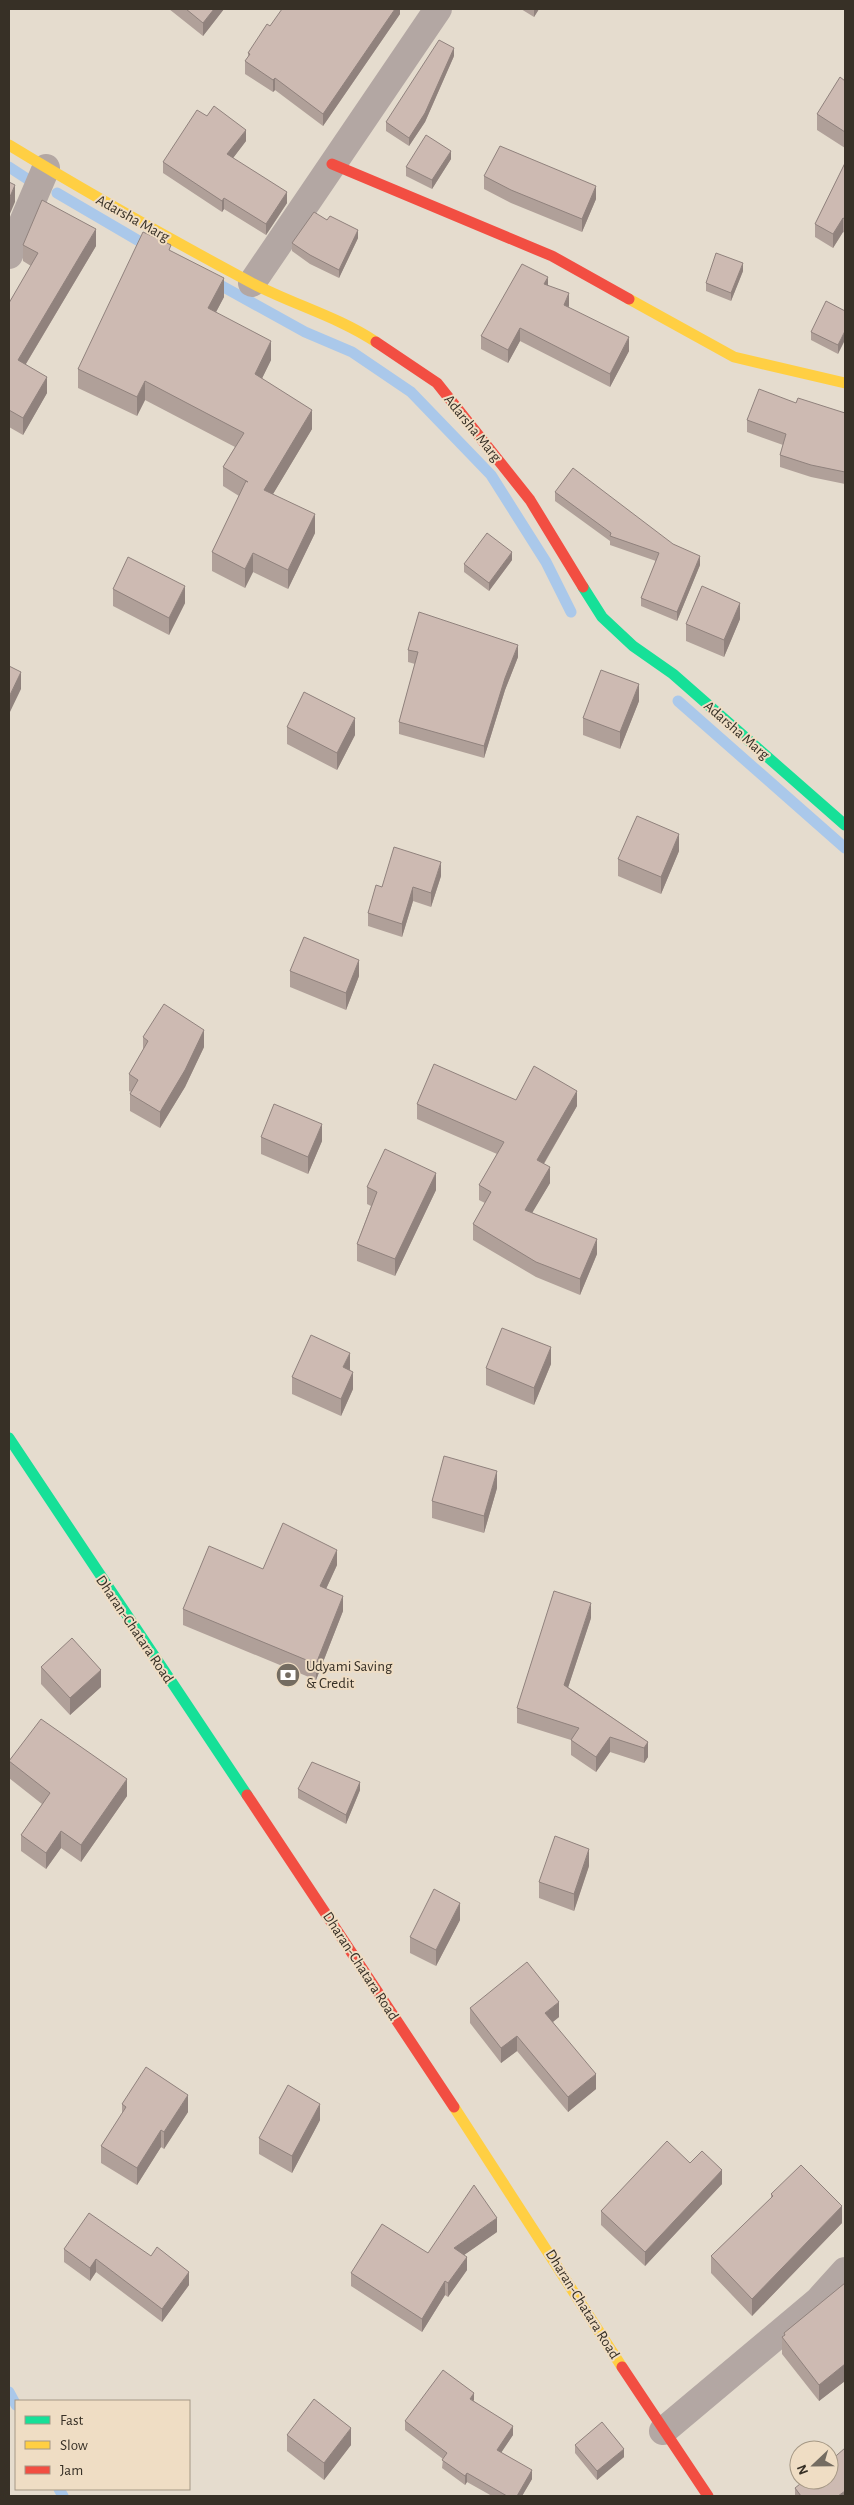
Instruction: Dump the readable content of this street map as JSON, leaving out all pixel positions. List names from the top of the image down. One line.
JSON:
{"streets":{"street":["Adarsha Marg","Dharan-Chatara Road"]},"places":{"bank":["Udyami Saving & Credit"]},"legend":["Fast","Slow","Jam"],"north":"left"}
